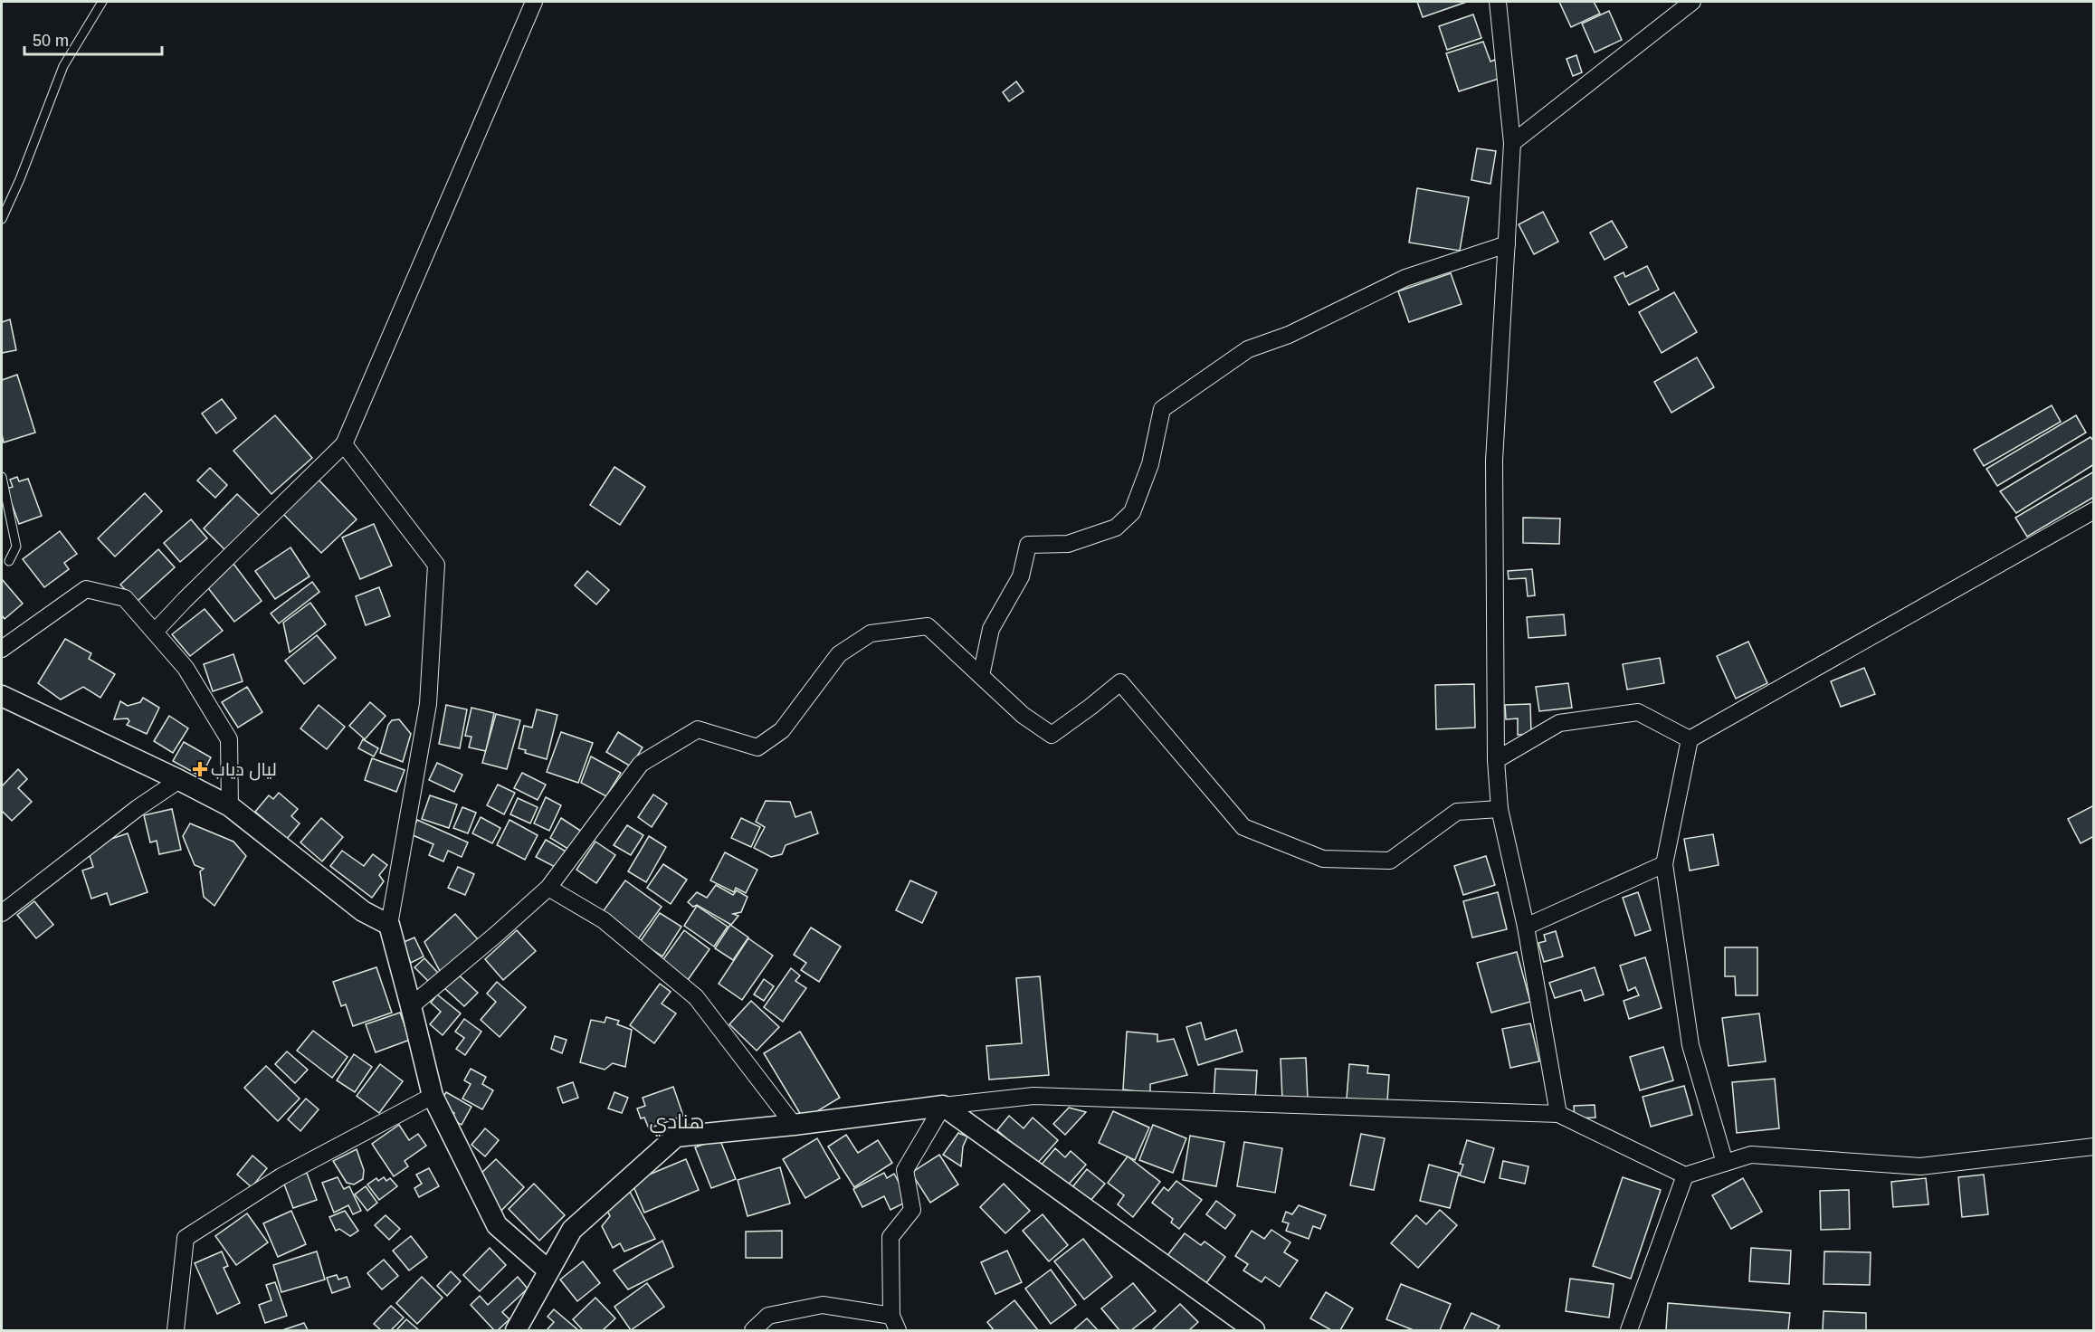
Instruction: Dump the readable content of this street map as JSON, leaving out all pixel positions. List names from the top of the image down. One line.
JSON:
{"districts":["هنادي"],"places":{"health":["ليال دياب"]},"scale_bar":"50 m"}
